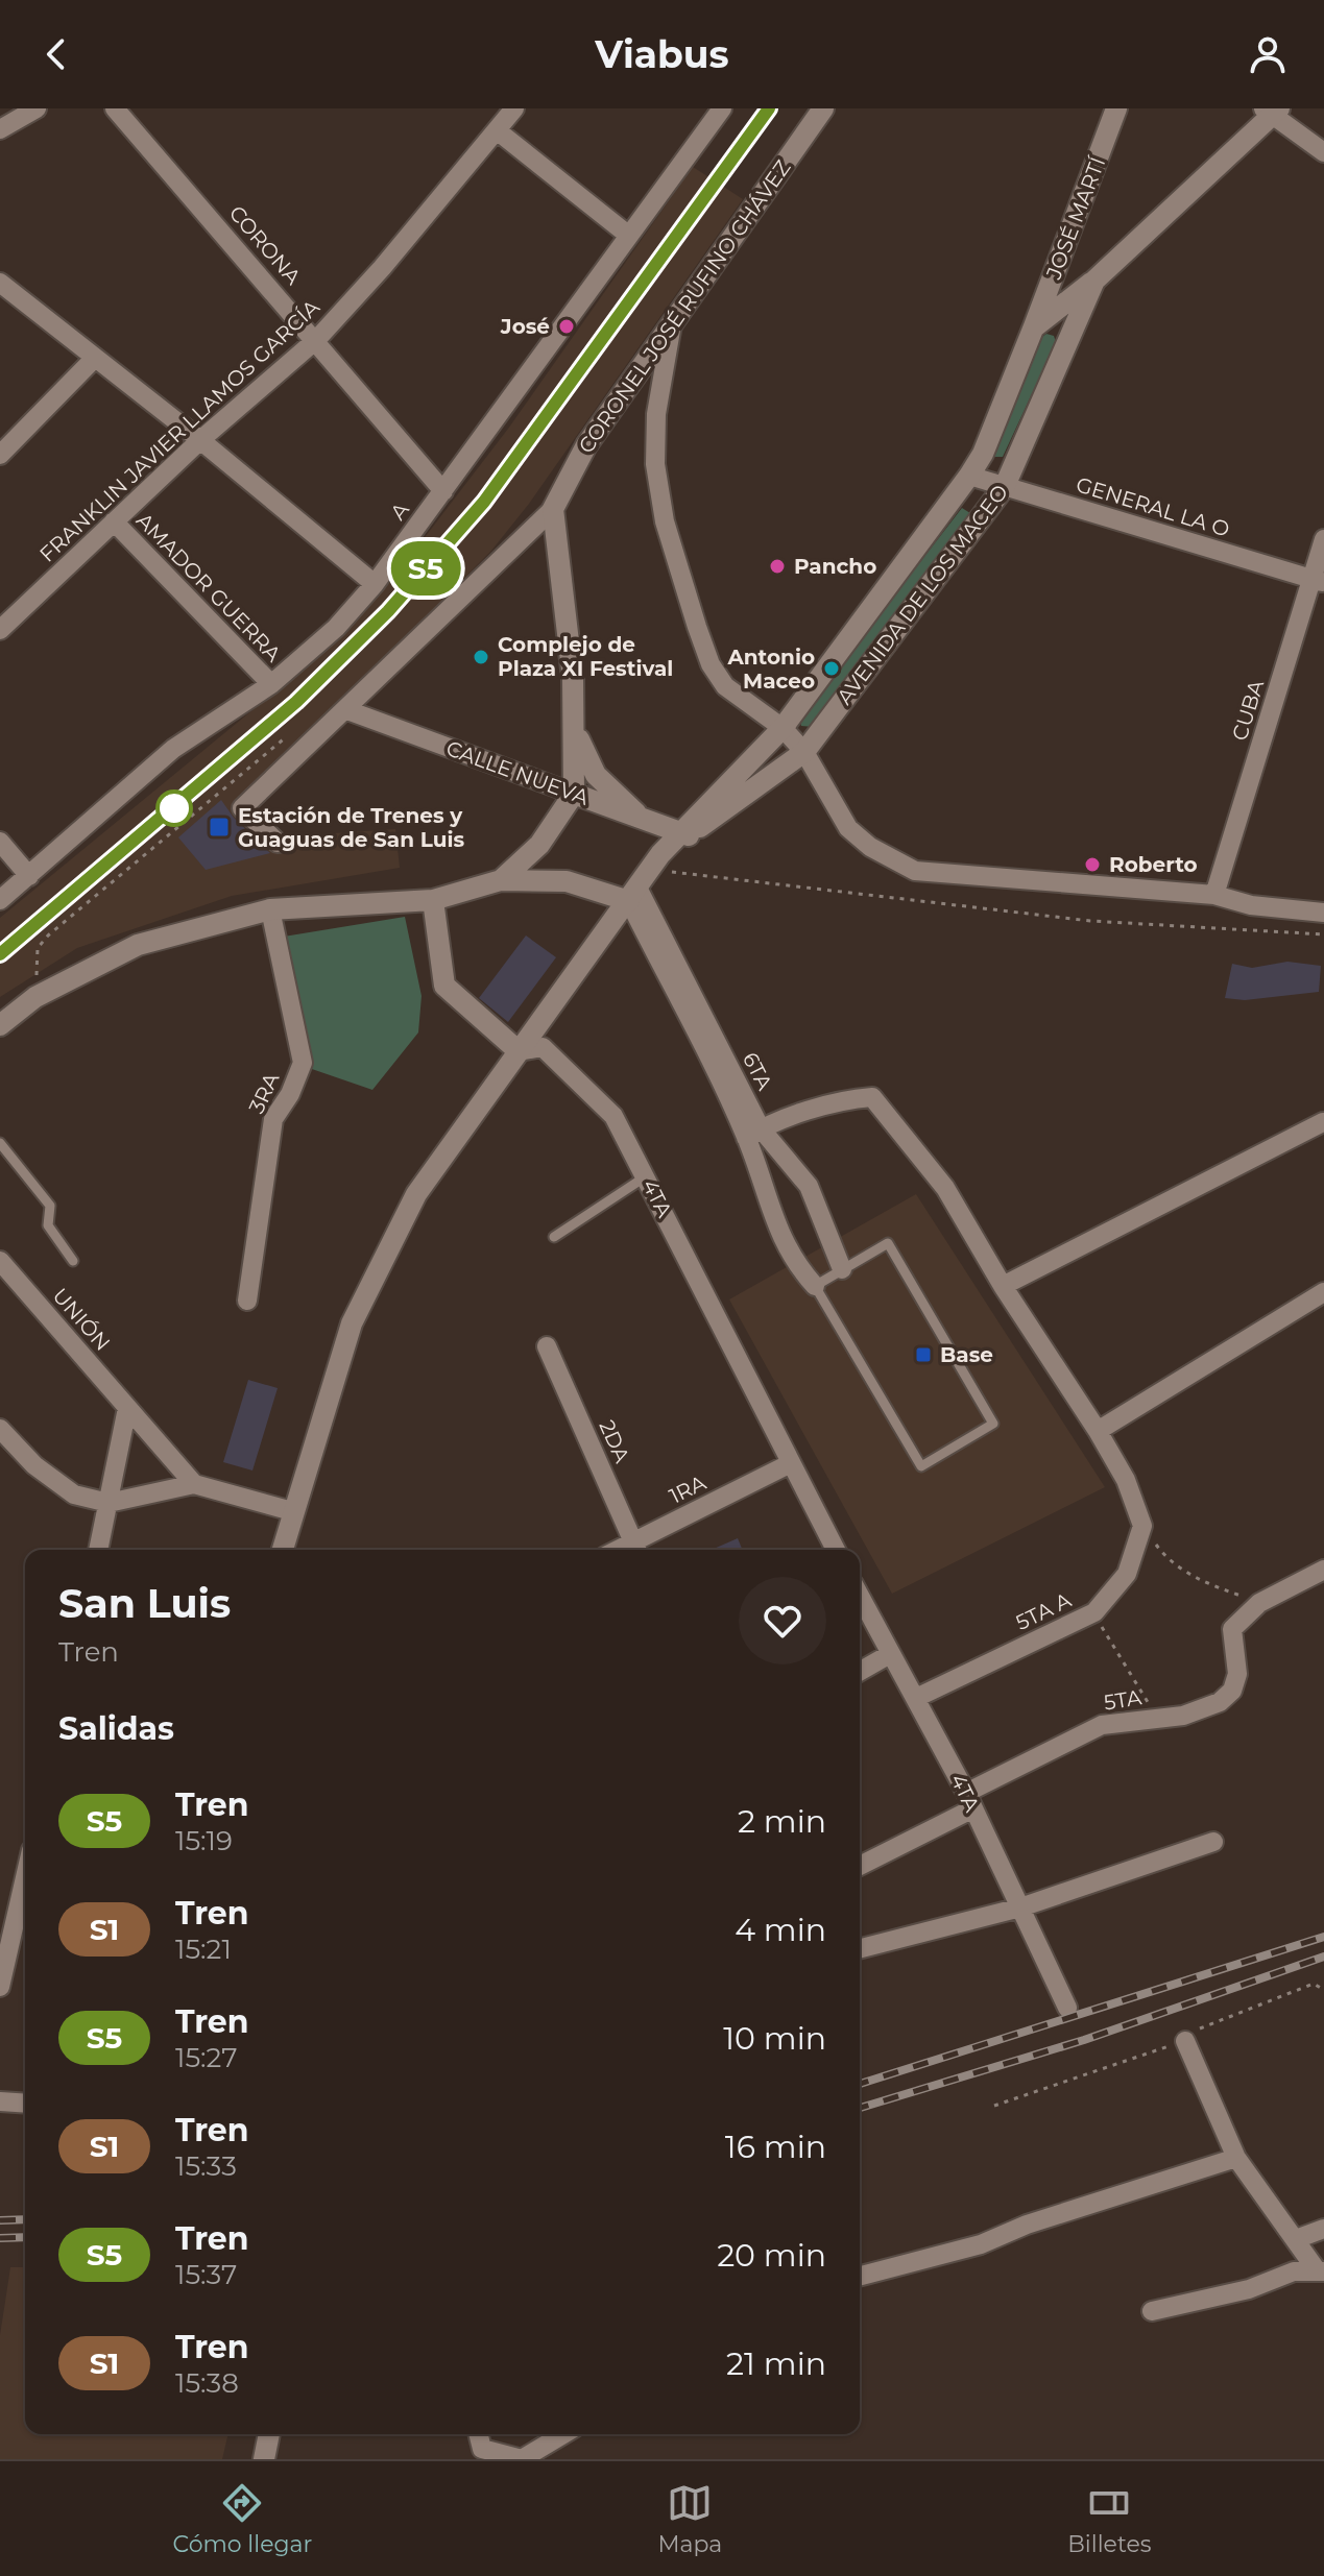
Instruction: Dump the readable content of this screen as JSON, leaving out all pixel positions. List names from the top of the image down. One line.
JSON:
{"streets":{"street":["JOSÉ MARTÍ","CORONA","CORONEL JOSÉ RUFINO CHÁVEZ","FRANKLIN JAVIER LLAMOS GARCÍA","GENERAL LA O","A","AMADOR GUERRA","AVENIDA DE LOS MACEO","CUBA","CALLE NUEVA","6TA","3RA","4TA","UNIÓN","2DA","1RA","5TA A","5TA"]},"crossings":[["JOSÉ MARTÍ","AVENIDA DE LOS MACEO"],["CORONA","FRANKLIN JAVIER LLAMOS GARCÍA"],["CORONA","A"],["CORONEL JOSÉ RUFINO CHÁVEZ","CALLE NUEVA"],["FRANKLIN JAVIER LLAMOS GARCÍA","AMADOR GUERRA"],["GENERAL LA O","AVENIDA DE LOS MACEO"],["GENERAL LA O","CUBA"],["A","AMADOR GUERRA"],["AVENIDA DE LOS MACEO","CALLE NUEVA"],["AVENIDA DE LOS MACEO","6TA"],["AVENIDA DE LOS MACEO","4TA"],["4TA","1RA"],["4TA","5TA A"],["4TA","5TA"],["2DA","1RA"]],"places":{"other":["José","Pancho","Complejo de Plaza XI Festival","Antonio Maceo","Roberto"],"transit":["Estación de Trenes y Guaguas de San Luis","Base"]},"page":{"header":"Viabus","on_map":"S5","heading":[["San Luis","Tren"],"Salidas"],"list":[{"mark":"S5","name":"Tren","note":"15:19","value":"2 min"},{"mark":"S1","name":"Tren","note":"15:21","value":"4 min"},{"mark":"S5","name":"Tren","note":"15:27","value":"10 min"},{"mark":"S1","name":"Tren","note":"15:33","value":"16 min"},{"mark":"S5","name":"Tren","note":"15:37","value":"20 min"},{"mark":"S1","name":"Tren","note":"15:38","value":"21 min"}],"tabs":["Cómo llegar","Mapa","Billetes"]}}
